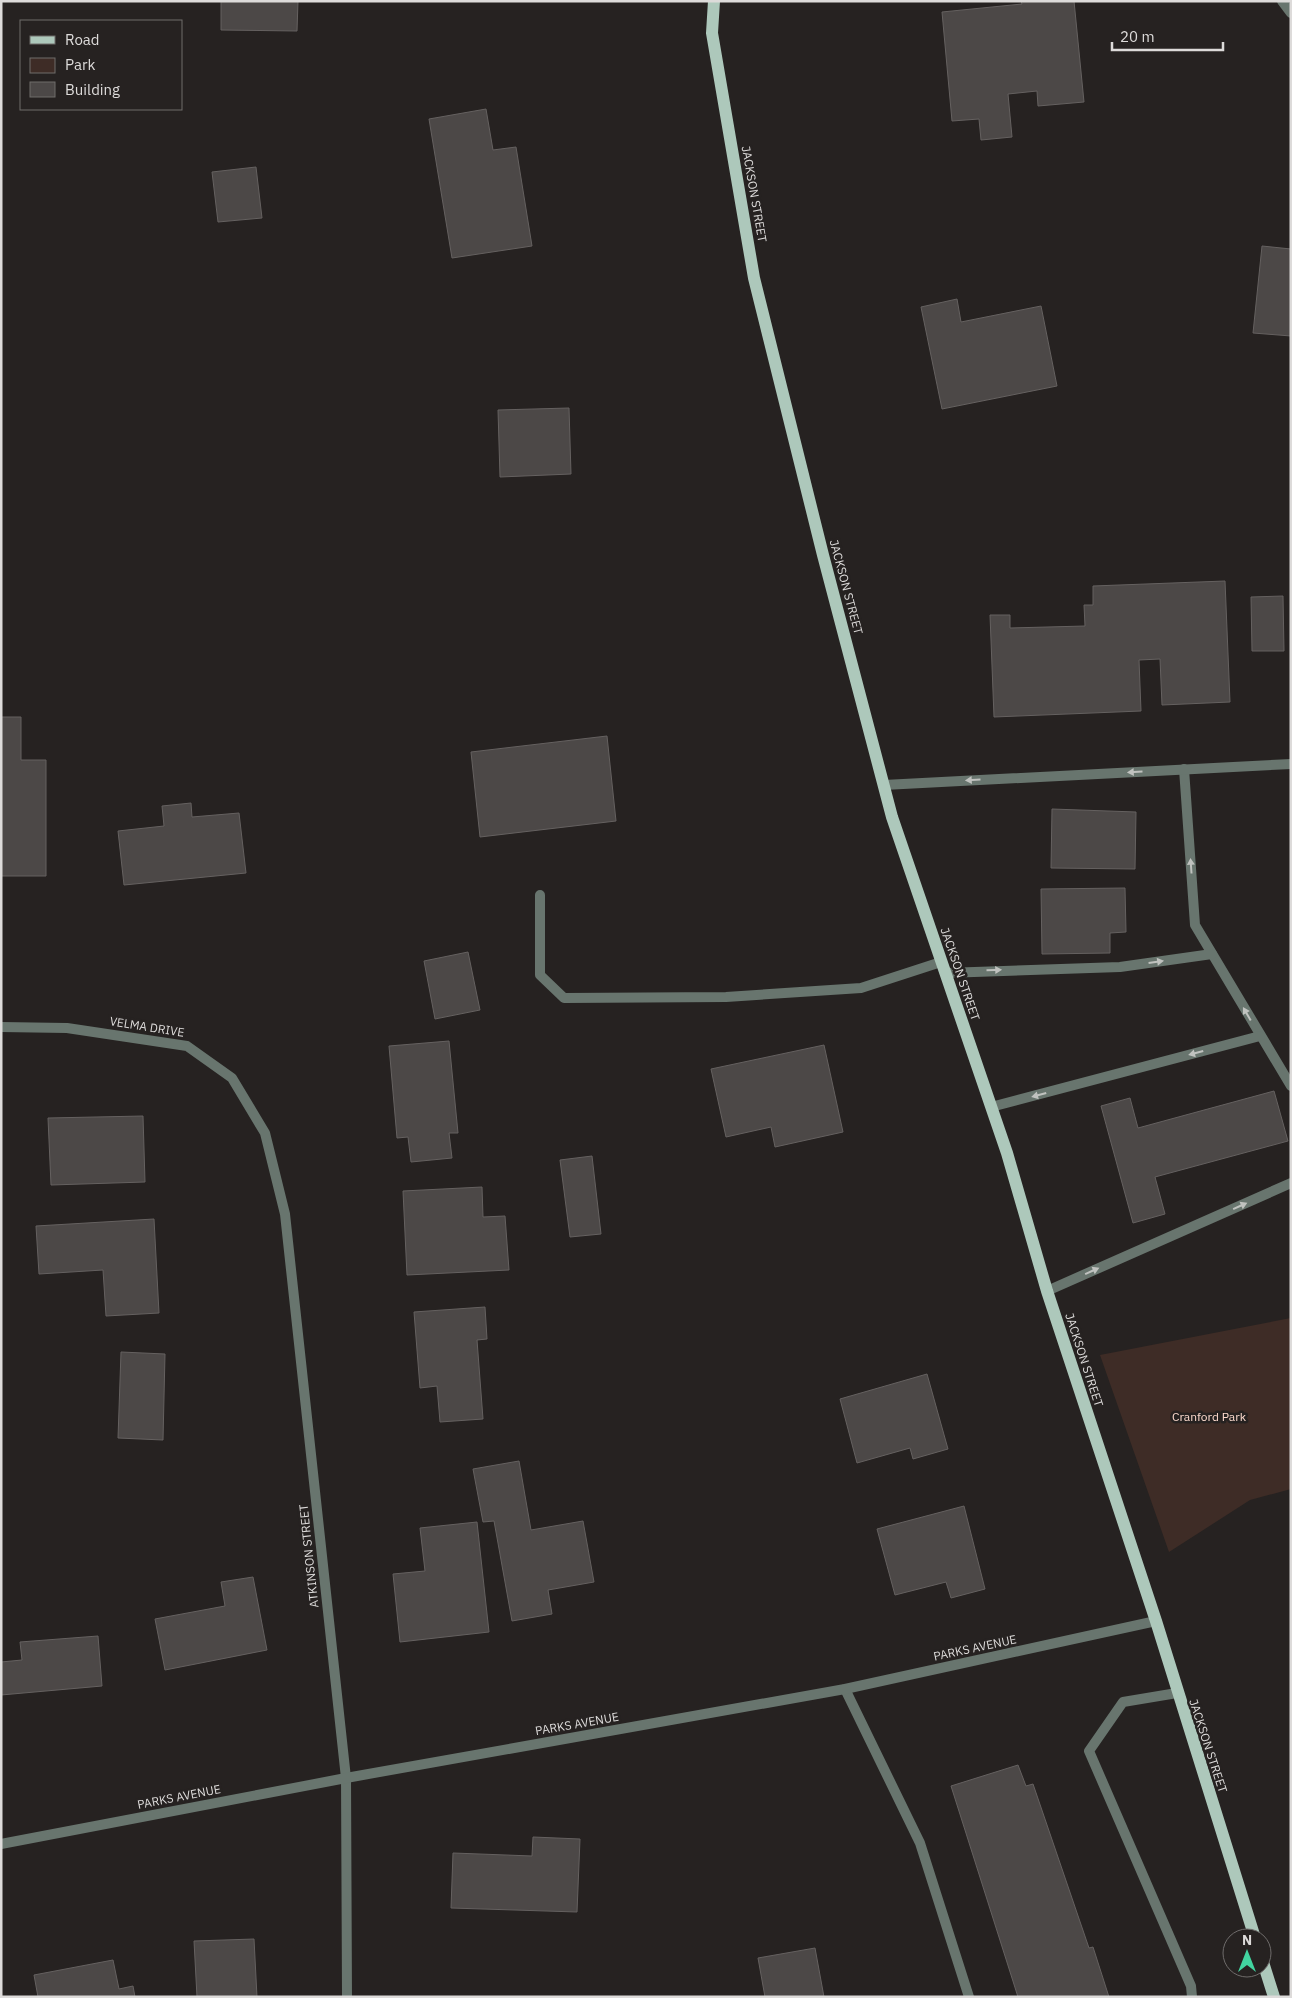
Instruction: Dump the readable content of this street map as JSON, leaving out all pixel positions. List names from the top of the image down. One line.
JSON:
{"streets":{"main road":["JACKSON STREET"],"street":["VELMA DRIVE","ATKINSON STREET","PARKS AVENUE"]},"crossings":[["JACKSON STREET","PARKS AVENUE"],["VELMA DRIVE","ATKINSON STREET"],["ATKINSON STREET","PARKS AVENUE"]],"parks":["Cranford Park"],"legend":["Road","Park","Building"],"scale_bar":"20 m","north":"top"}
